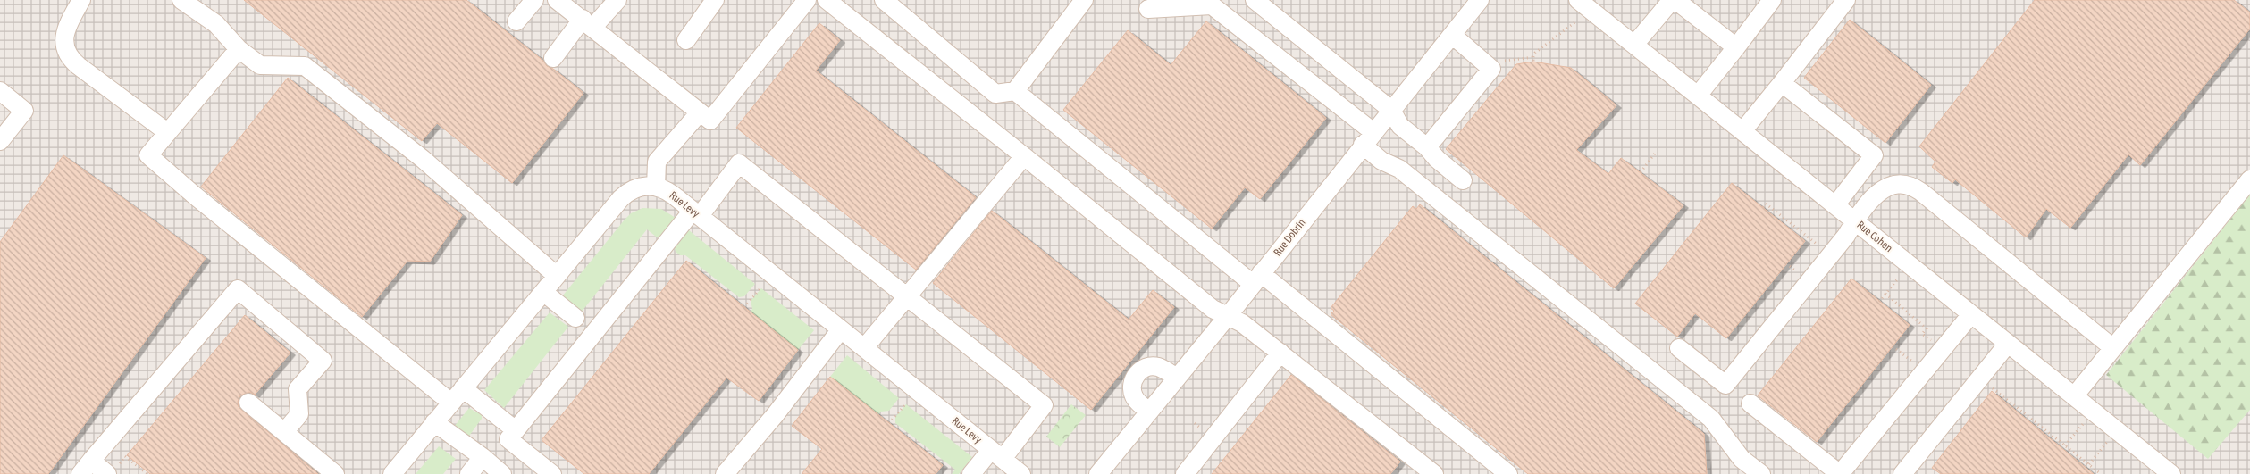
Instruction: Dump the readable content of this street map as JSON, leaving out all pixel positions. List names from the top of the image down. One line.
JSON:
{"streets":{"street":["Rue Levy","Rue Cohen","Rue Dobrin"]}}
